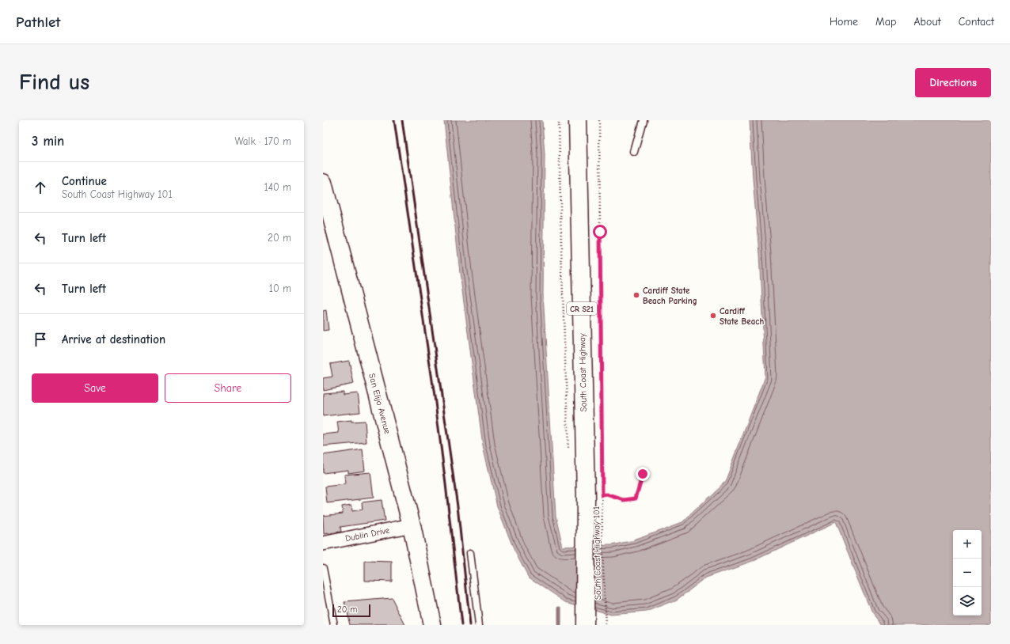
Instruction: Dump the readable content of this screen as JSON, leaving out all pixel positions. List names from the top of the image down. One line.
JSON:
{"streets":{"main road":["CR S21","South Coast Highway","San Elijo Avenue"],"street":["Dublin Drive"],"path":["South Coast Highway 101"]},"crossings":[["South Coast Highway","South Coast Highway 101"],["San Elijo Avenue","Dublin Drive"]],"places":["Cardiff State Beach Parking","Cardiff State Beach"],"scale_bar":"20 m","page":{"header":"Pathlet","nav":["Home","Map","About","Contact"],"buttons":["Directions",["Save","Share"]],"title":"Find us","heading":["3 min","Walk · 170 m"],"list":[["Continue","South Coast Highway 101","140 m"],["Turn left","20 m"],["Turn left","10 m"],"Arrive at destination"],"map_buttons":["+","−"],"scale":"20 m"}}
